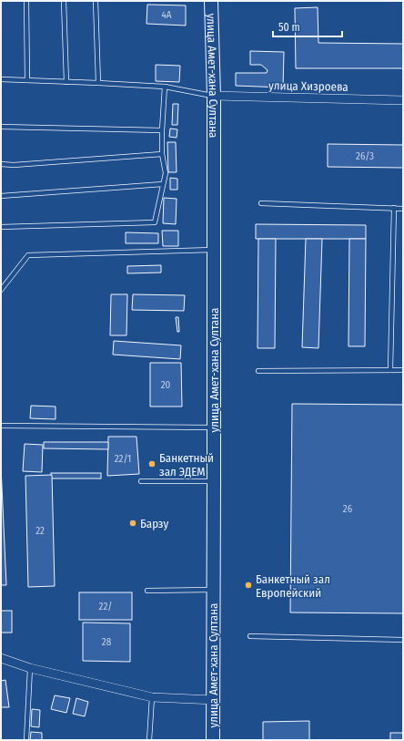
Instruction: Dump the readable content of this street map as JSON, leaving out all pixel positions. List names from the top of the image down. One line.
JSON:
{"streets":{"main road":["улица Амет-хана Султана"],"street":["улица Хизроева"]},"crossings":[["улица Амет-хана Султана","улица Хизроева"]],"places":["Банкетный зал ЭДЕМ","Барзу","Банкетный зал Европейский"],"house_numbers":["4А","26/3","20","22/1","26","22","22/","28"],"scale_bar":"50 m"}
